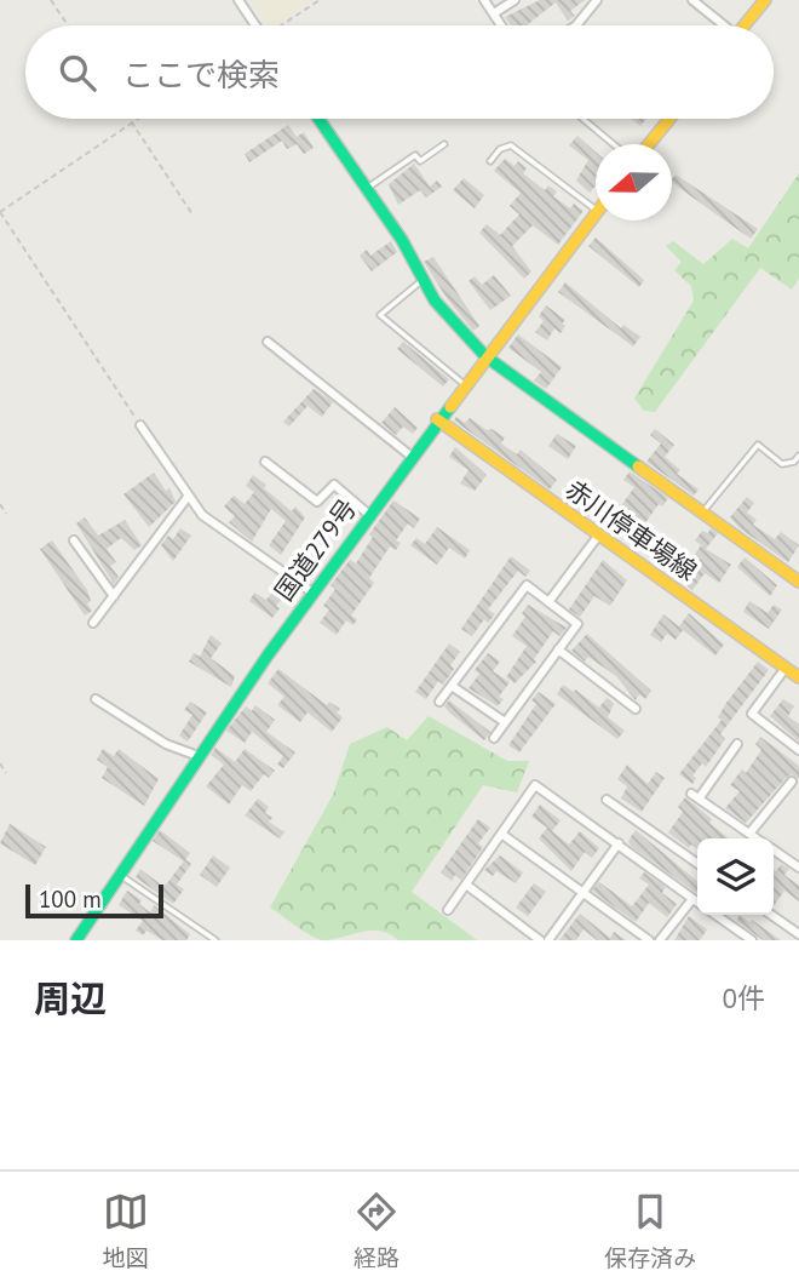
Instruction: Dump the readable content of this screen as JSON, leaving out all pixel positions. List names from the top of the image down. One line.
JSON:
{"streets":{"main road":["赤川停車場線","国道279号"]},"crossings":[["赤川停車場線","国道279号"]],"scale_bar":"100 m","north":"left","page":{"search":"ここで検索","scale":"100 m","heading":["周辺","0件"],"nav":["地図","経路","保存済み"]}}
